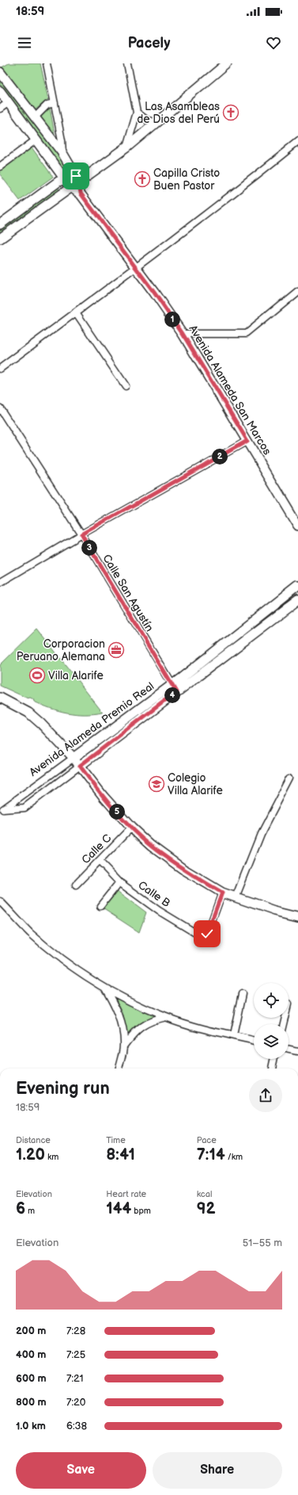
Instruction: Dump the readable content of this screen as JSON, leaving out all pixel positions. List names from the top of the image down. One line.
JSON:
{"streets":{"street":["Avenida Alameda San Marcos","Calle San Agustín","Avenida Alameda Premio Real","Calle C","Calle B"]},"crossings":[["Calle San Agustín","Avenida Alameda Premio Real"],["Calle C","Calle B"]],"places":{"church":["Las Asambleas de Dios del Perú","Capilla Cristo Buen Pastor"],"office":["Corporacion Peruano Alemana"],"sports":["Villa Alarife"],"school or university":["Colegio Villa Alarife"]},"page":{"status":"18:59","header":"Pacely","pins":["1","2","3","4","5"],"heading":["Evening run","18:59"],"stats":[["Distance","1.20 km"],["Time","8:41"],["Pace","7:14 /km"],["Elevation","6 m"],["Heart rate","144 bpm"],["kcal","92"]],"chart":["Elevation","51–55 m"],"list":[{"name":"200 m","note":"7:28"},{"name":"400 m","note":"7:25"},{"name":"600 m","note":"7:21"},{"name":"800 m","note":"7:20"},{"name":"1.0 km","note":"6:38"}],"buttons":["Save","Share"]}}
